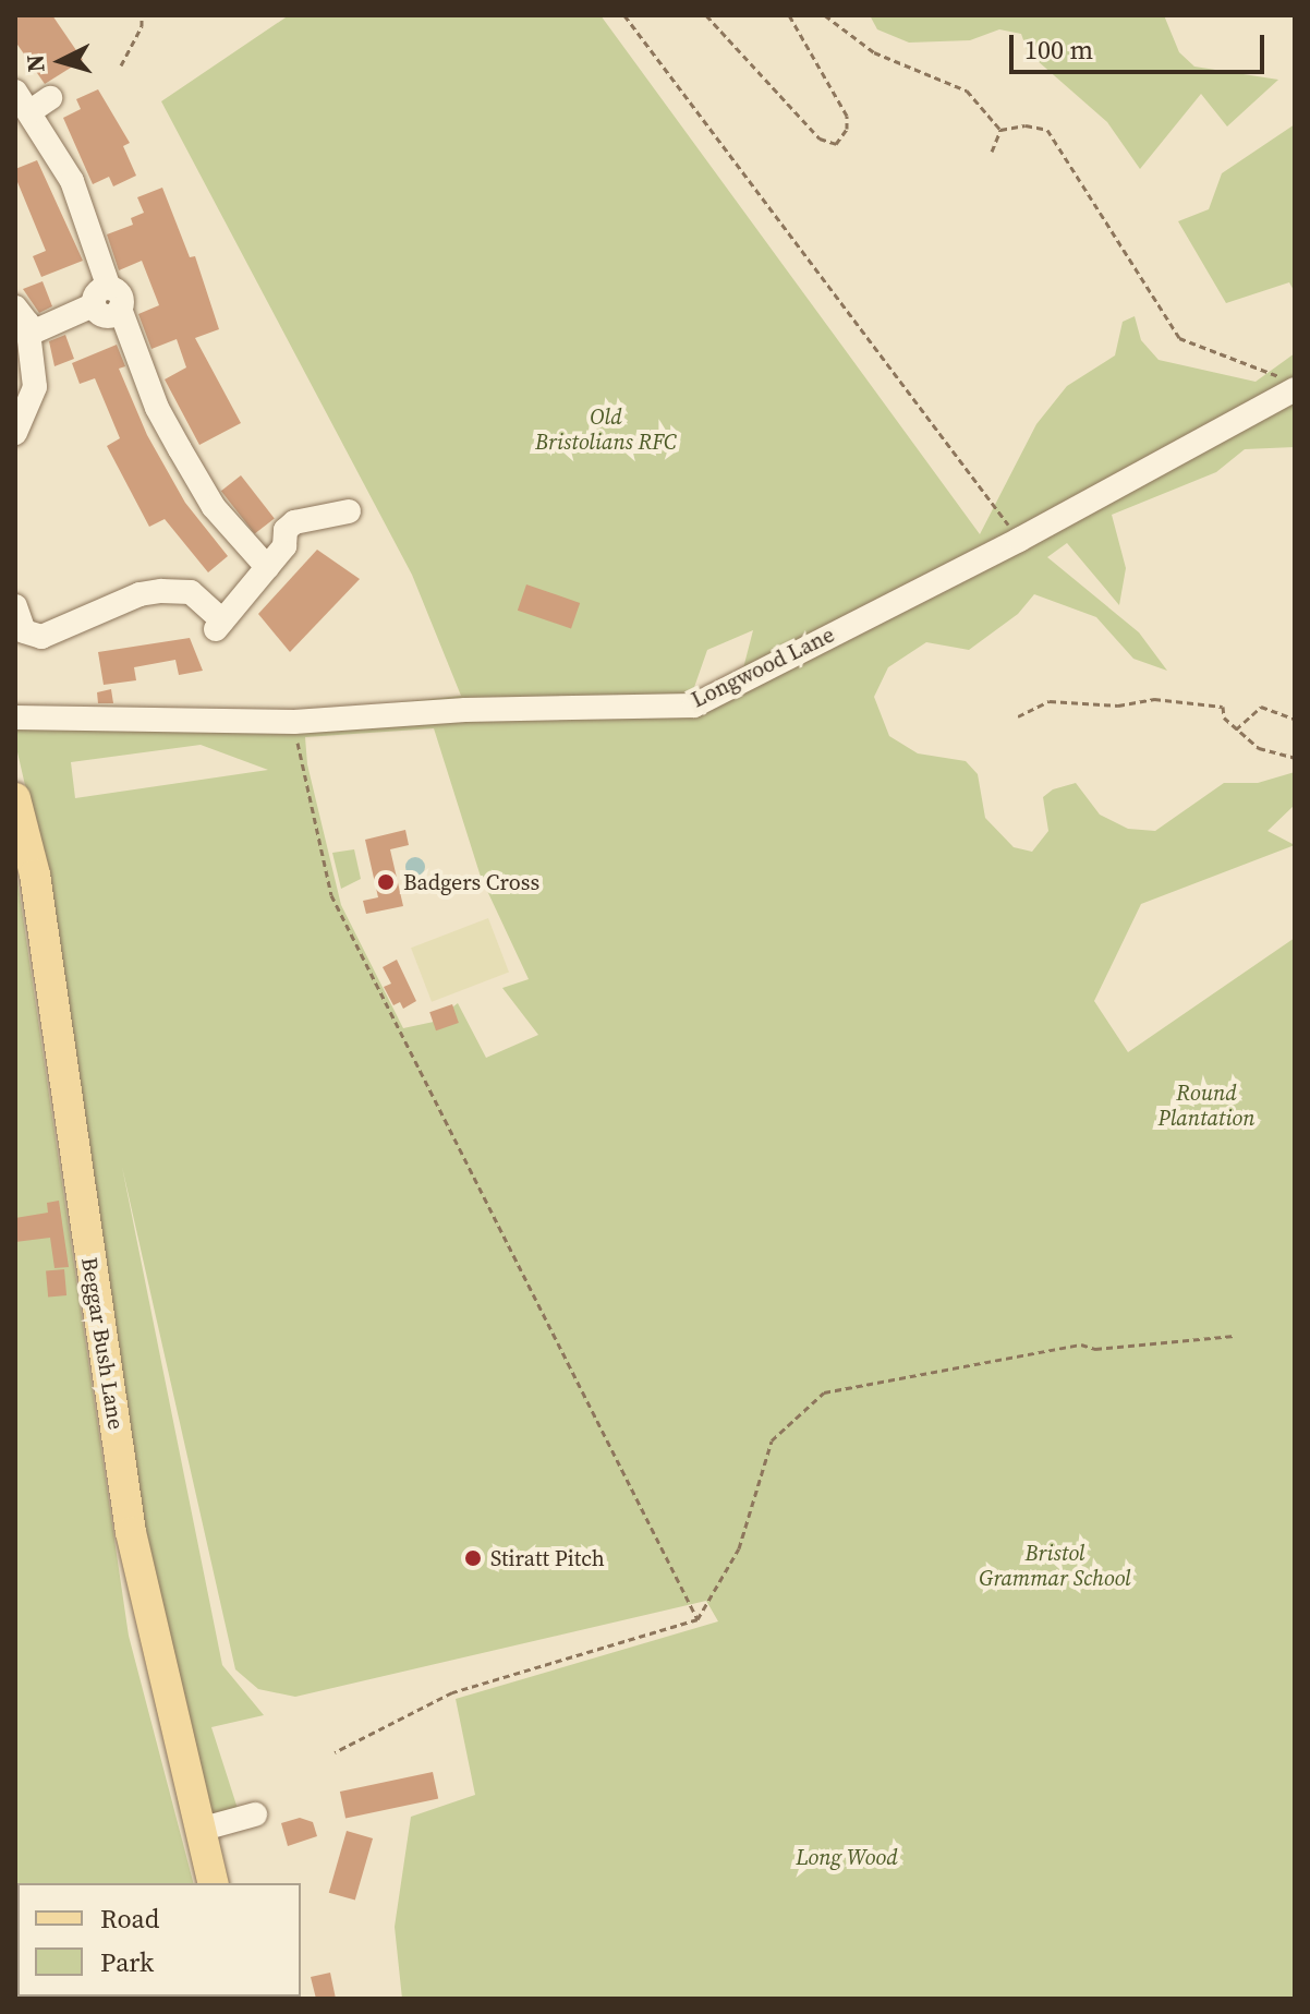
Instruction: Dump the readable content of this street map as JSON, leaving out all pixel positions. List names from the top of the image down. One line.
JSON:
{"streets":{"main road":["Beggar Bush Lane"],"street":["Longwood Lane"]},"parks":["Old Bristolians RFC","Round Plantation","Bristol Grammar School","Long Wood"],"places":["Badgers Cross","Stiratt Pitch"],"legend":["Road","Park"],"scale_bar":"100 m","north":"left"}
